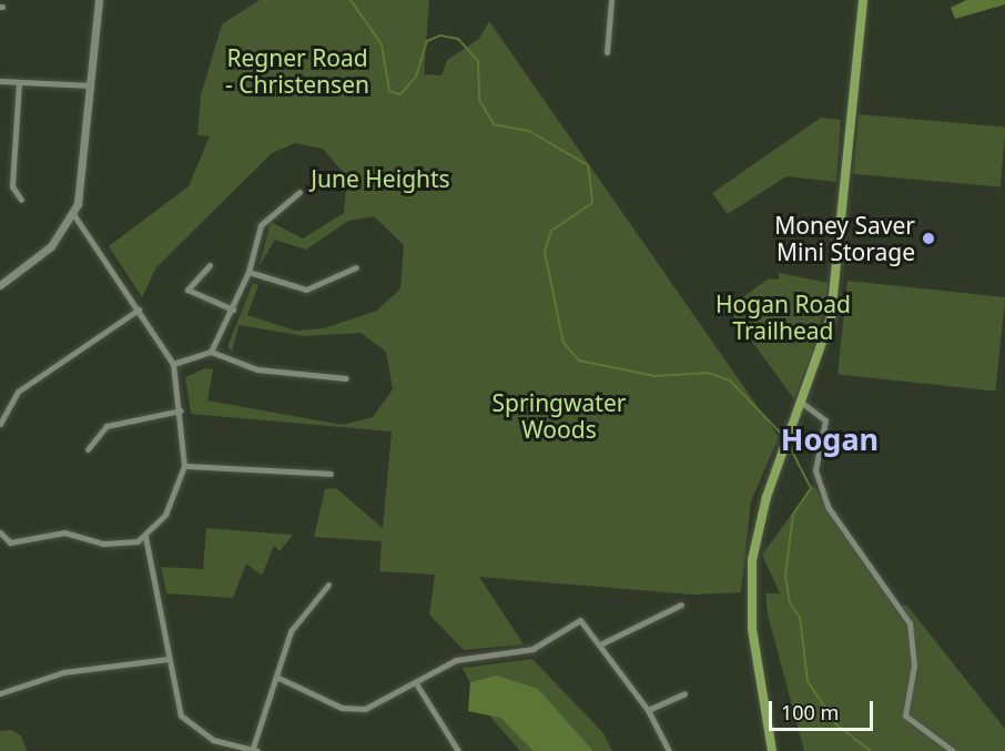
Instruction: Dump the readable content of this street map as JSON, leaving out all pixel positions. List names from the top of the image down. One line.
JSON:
{"districts":["Hogan"],"parks":["Regner Road - Christensen","June Heights","Hogan Road Trailhead","Springwater Woods"],"places":["Money Saver Mini Storage"],"scale_bar":"100 m"}
